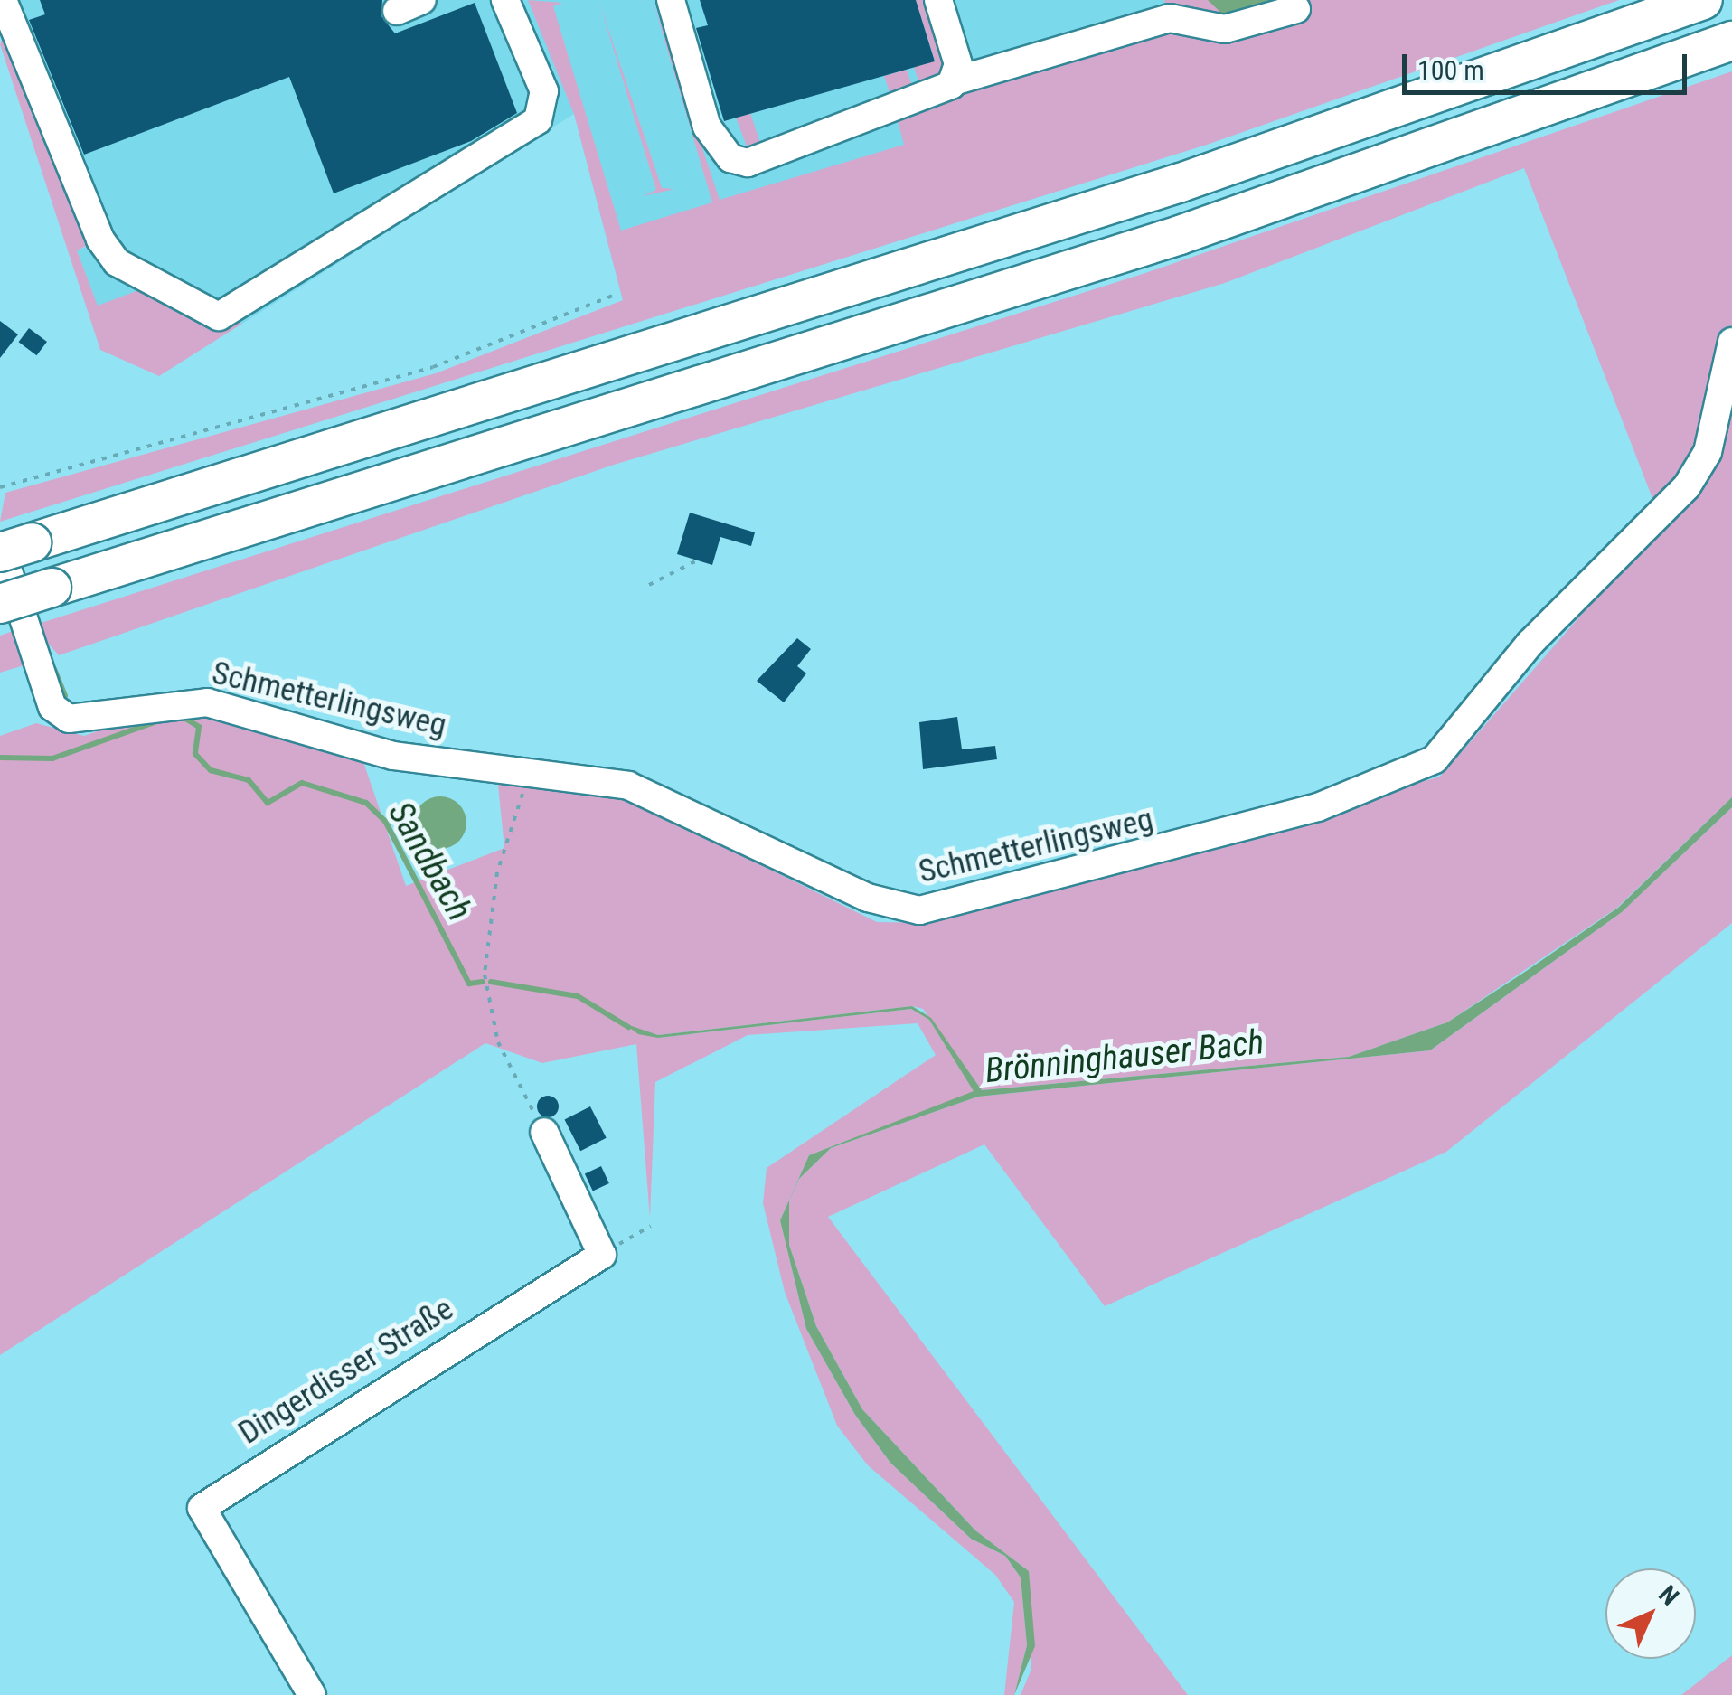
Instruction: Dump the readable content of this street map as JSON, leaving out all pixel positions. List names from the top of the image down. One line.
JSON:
{"streets":{"street":["Schmetterlingsweg","Dingerdisser Straße"]},"water":["Sandbach","Brönninghauser Bach"],"scale_bar":"100 m","north":"top right"}
